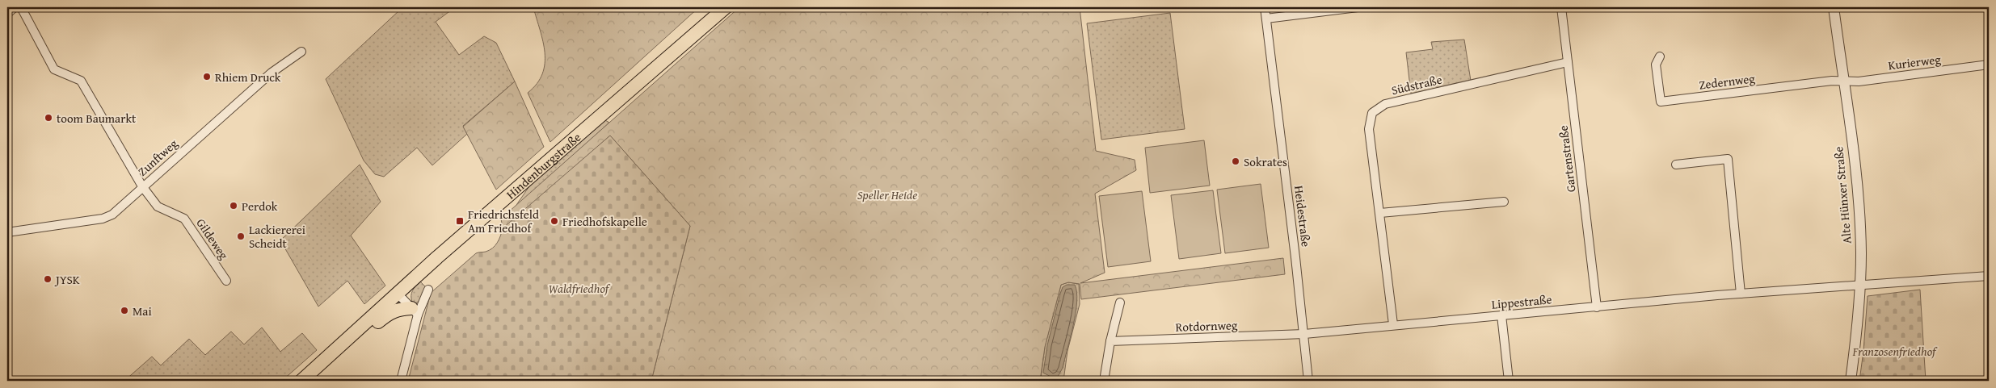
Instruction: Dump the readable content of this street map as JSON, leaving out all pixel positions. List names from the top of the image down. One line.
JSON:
{"streets":{"main road":["Hindenburgstraße"],"street":["Kurierweg","Zedernweg","Südstraße","Zunftweg","Gartenstraße","Alte Hünxer Straße","Heidestraße","Gildeweg","Lippestraße","Rotdornweg"]},"crossings":[["Kurierweg","Zedernweg"],["Kurierweg","Alte Hünxer Straße"],["Zedernweg","Alte Hünxer Straße"],["Südstraße","Gartenstraße"],["Südstraße","Lippestraße"],["Zunftweg","Gildeweg"],["Gartenstraße","Lippestraße"],["Alte Hünxer Straße","Lippestraße"],["Heidestraße","Lippestraße"],["Heidestraße","Rotdornweg"],["Lippestraße","Rotdornweg"]],"parks":["Speller Heide","Waldfriedhof","Franzosenfriedhof"],"places":{"other":["Rhiem Druck","toom Baumarkt","Sokrates","Perdok","Friedhofskapelle","Lackiererei Scheidt","JYSK","Mai"],"transit":["Friedrichsfeld Am Friedhof"]}}
